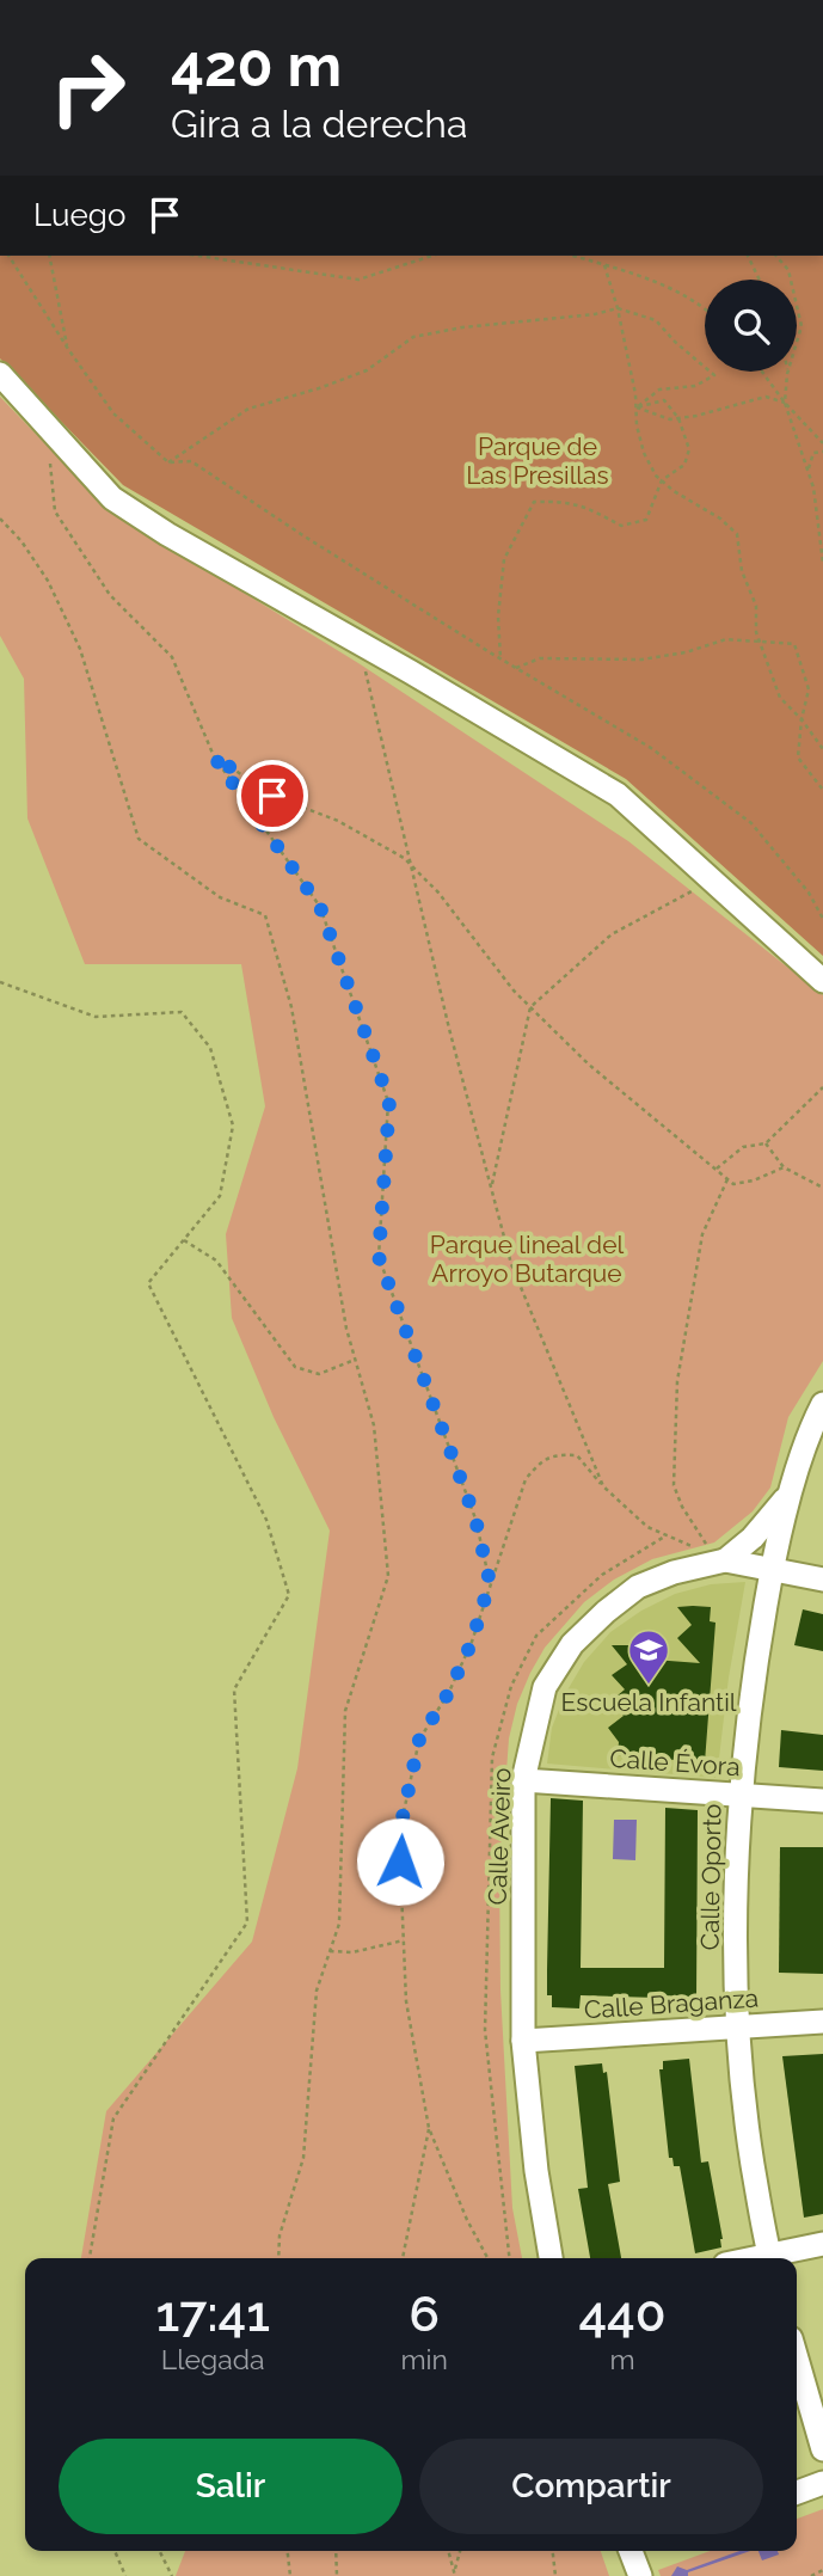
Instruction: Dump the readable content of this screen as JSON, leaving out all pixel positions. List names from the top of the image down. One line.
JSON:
{"streets":{"street":["Calle Évora","Calle Aveiro","Calle Oporto","Calle Braganza"]},"crossings":[["Calle Évora","Calle Aveiro"],["Calle Évora","Calle Oporto"],["Calle Aveiro","Calle Oporto"],["Calle Aveiro","Calle Braganza"],["Calle Oporto","Calle Braganza"]],"parks":["Parque de Las Presillas","Parque lineal del Arroyo Butarque"],"places":{"school or university":["Escuela Infantil"]},"page":{"turn":["420 m","Gira a la derecha"],"then":"Luego","eta":["17:41","Llegada","6","min","440","m"],"buttons":["Salir","Compartir"]}}
